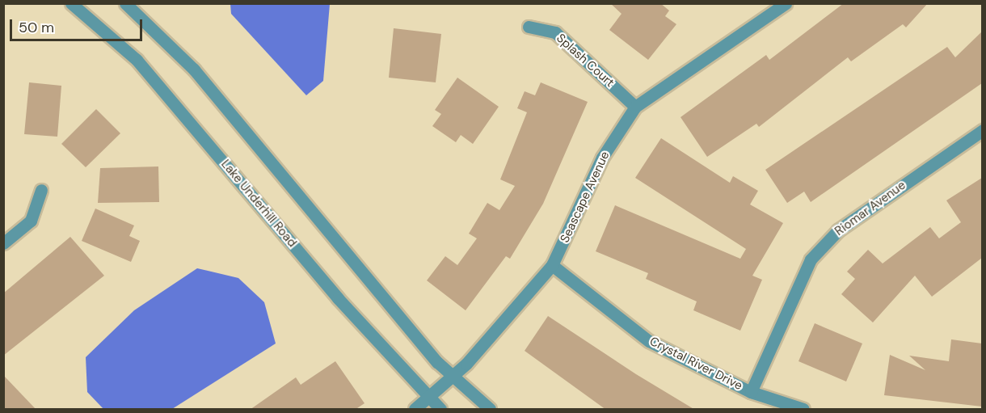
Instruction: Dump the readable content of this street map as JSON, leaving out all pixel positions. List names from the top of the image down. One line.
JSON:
{"streets":{"street":["Splash Court","Seascape Avenue","Lake Underhill Road","Riomar Avenue","Crystal River Drive"]},"crossings":[["Splash Court","Seascape Avenue"],["Seascape Avenue","Lake Underhill Road"],["Seascape Avenue","Crystal River Drive"],["Riomar Avenue","Crystal River Drive"]],"scale_bar":"50 m"}
